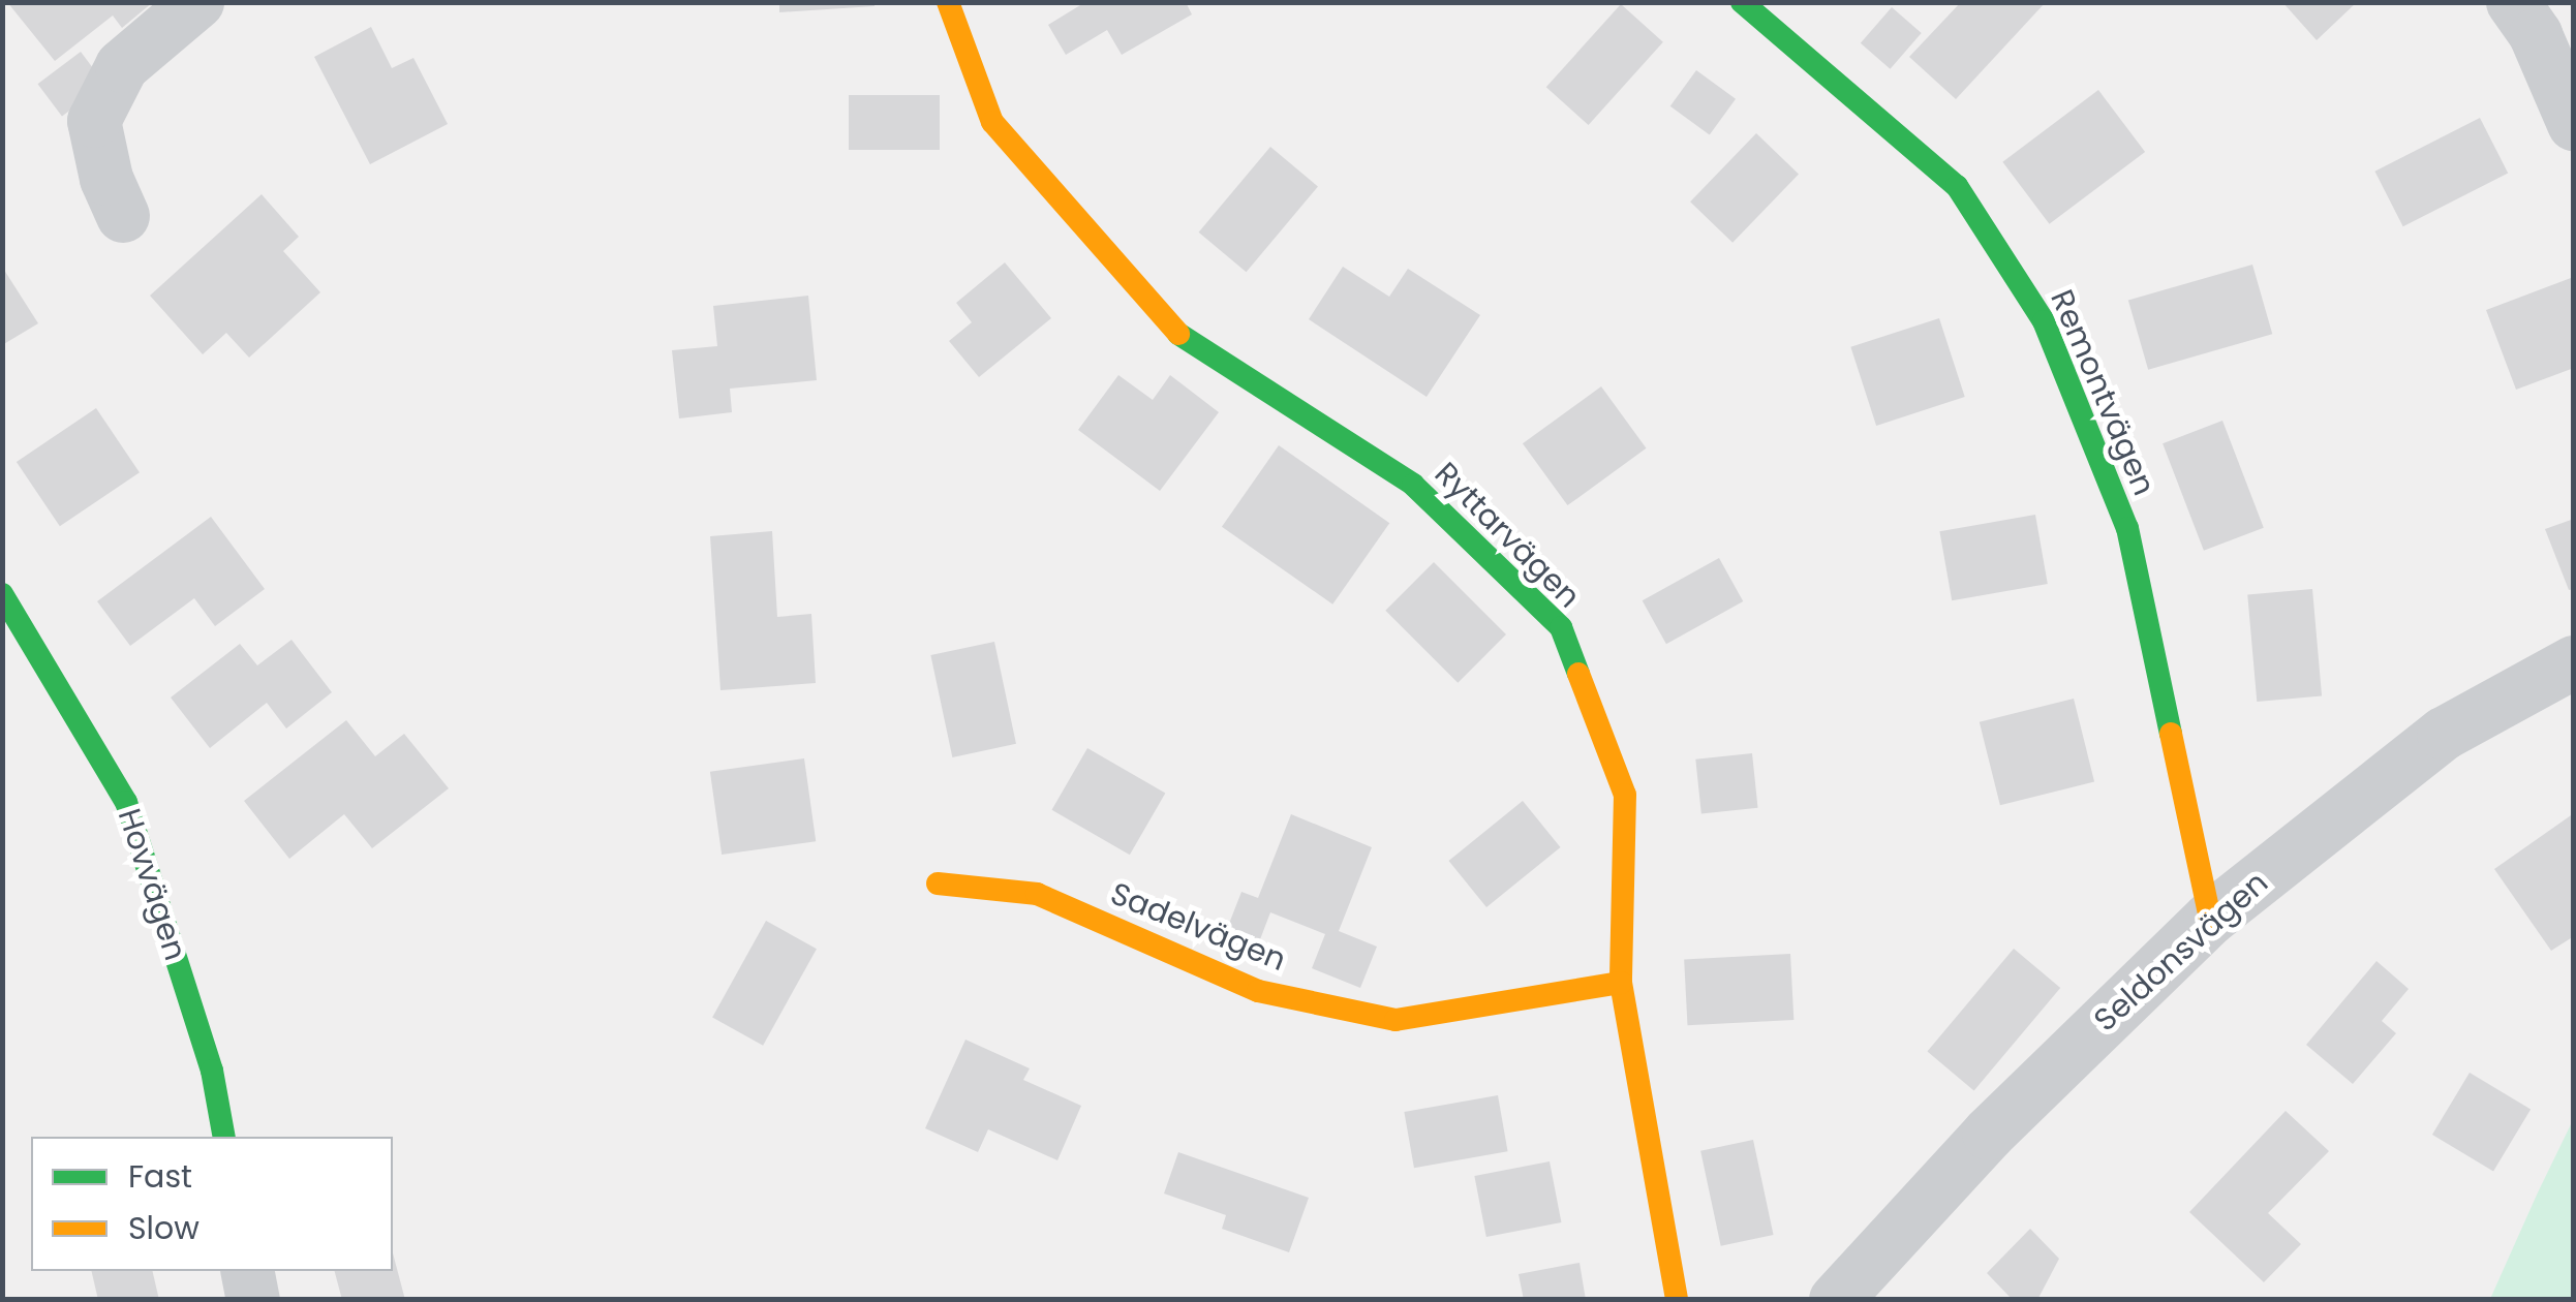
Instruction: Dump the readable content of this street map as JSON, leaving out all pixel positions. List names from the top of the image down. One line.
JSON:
{"streets":{"street":["Remontvägen","Ryttarvägen","Hovvägen","Sadelvägen","Seldonsvägen"]},"crossings":[["Remontvägen","Seldonsvägen"],["Ryttarvägen","Sadelvägen"]],"legend":["Fast","Slow"]}
